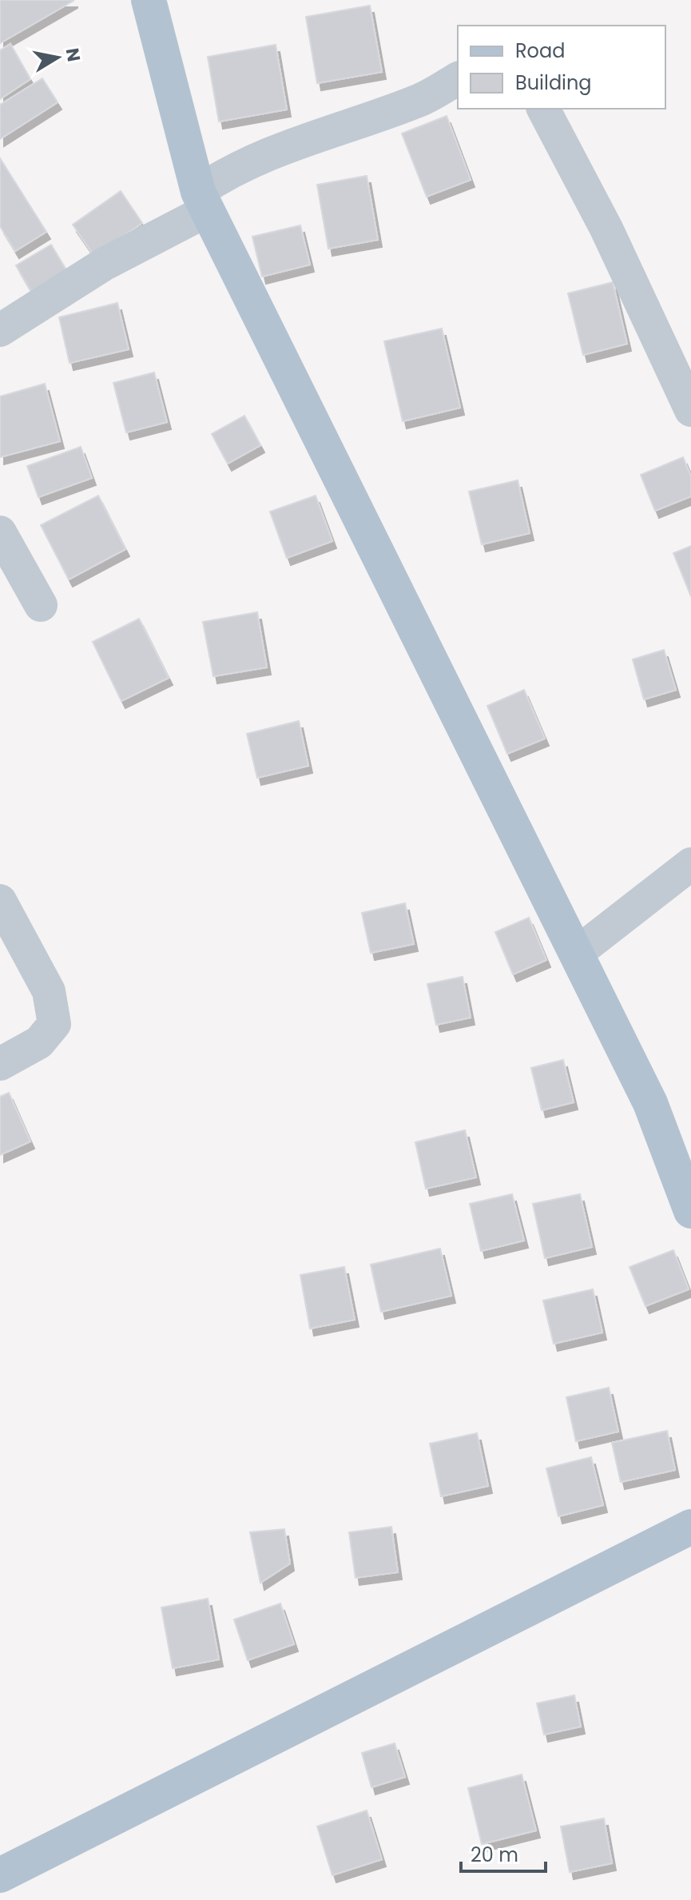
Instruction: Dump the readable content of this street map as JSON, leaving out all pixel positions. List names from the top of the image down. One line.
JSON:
{"legend":["Road","Building"],"scale_bar":"20 m","north":"right"}
